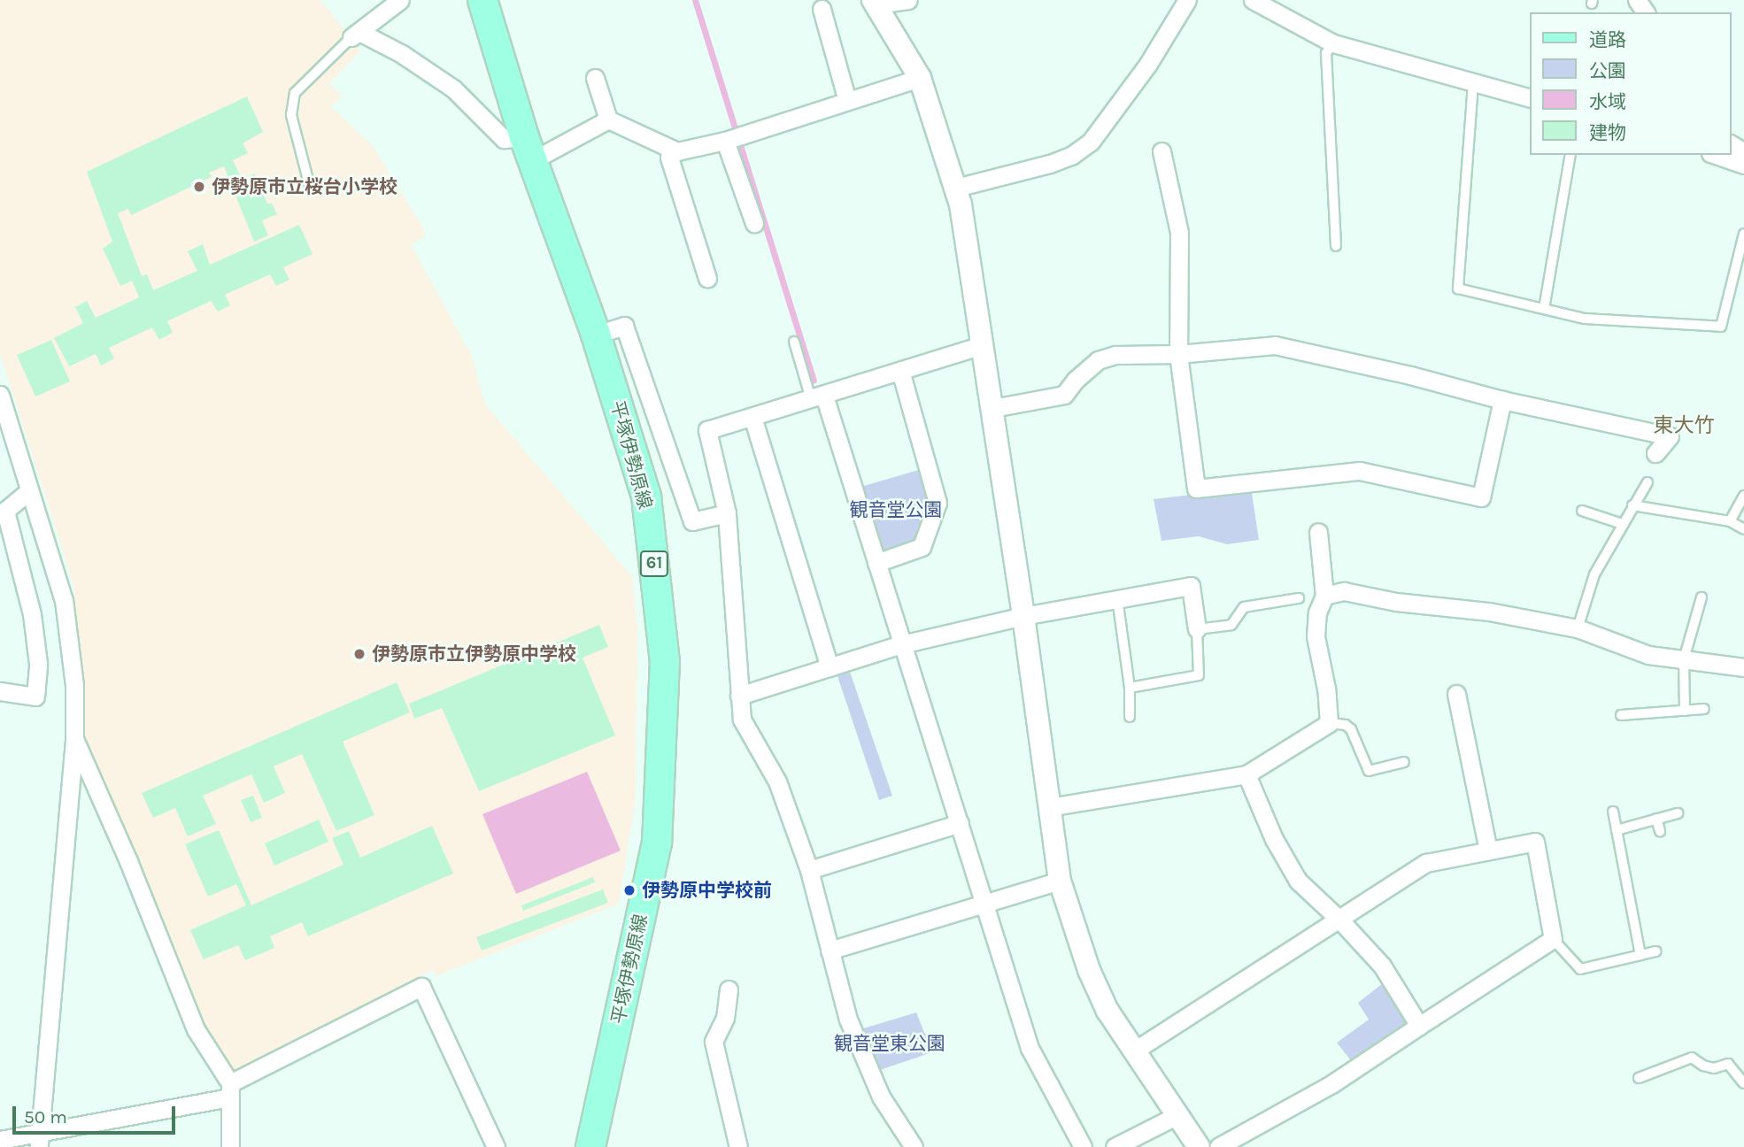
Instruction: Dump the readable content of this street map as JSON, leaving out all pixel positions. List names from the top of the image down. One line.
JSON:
{"streets":{"main road":["平塚伊勢原線","61"]},"districts":["東大竹"],"parks":["観音堂公園","観音堂東公園"],"places":["伊勢原市立桜台小学校","伊勢原市立伊勢原中学校","伊勢原中学校前"],"legend":["道路","公園","水域","建物"],"scale_bar":"50 m"}
